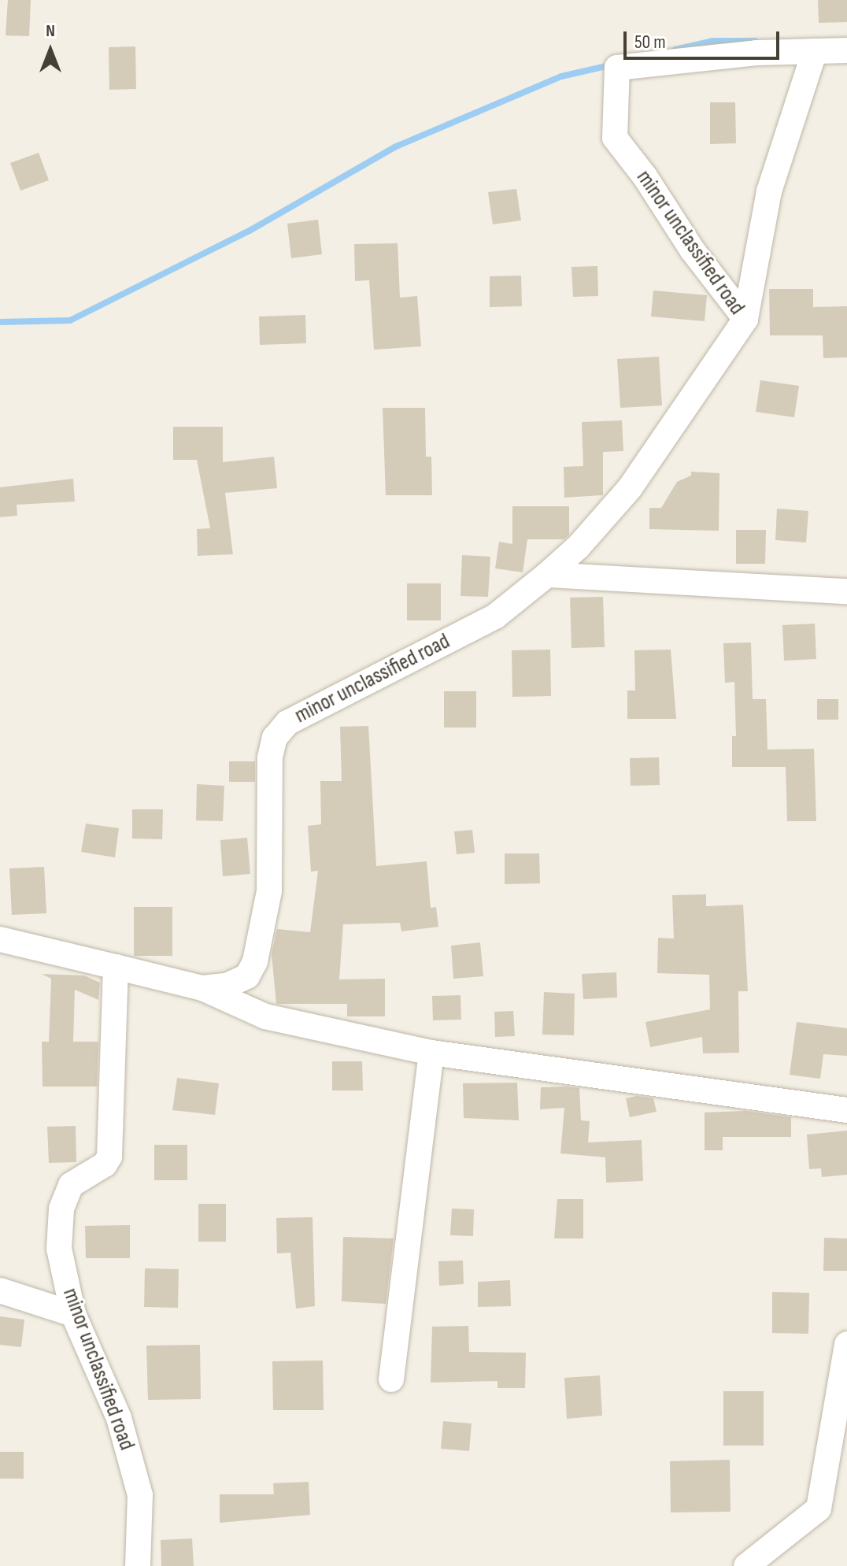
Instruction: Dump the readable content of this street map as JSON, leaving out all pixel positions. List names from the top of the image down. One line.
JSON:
{"streets":{"street":["minor unclassified road"]},"scale_bar":"50 m","north":"top"}
